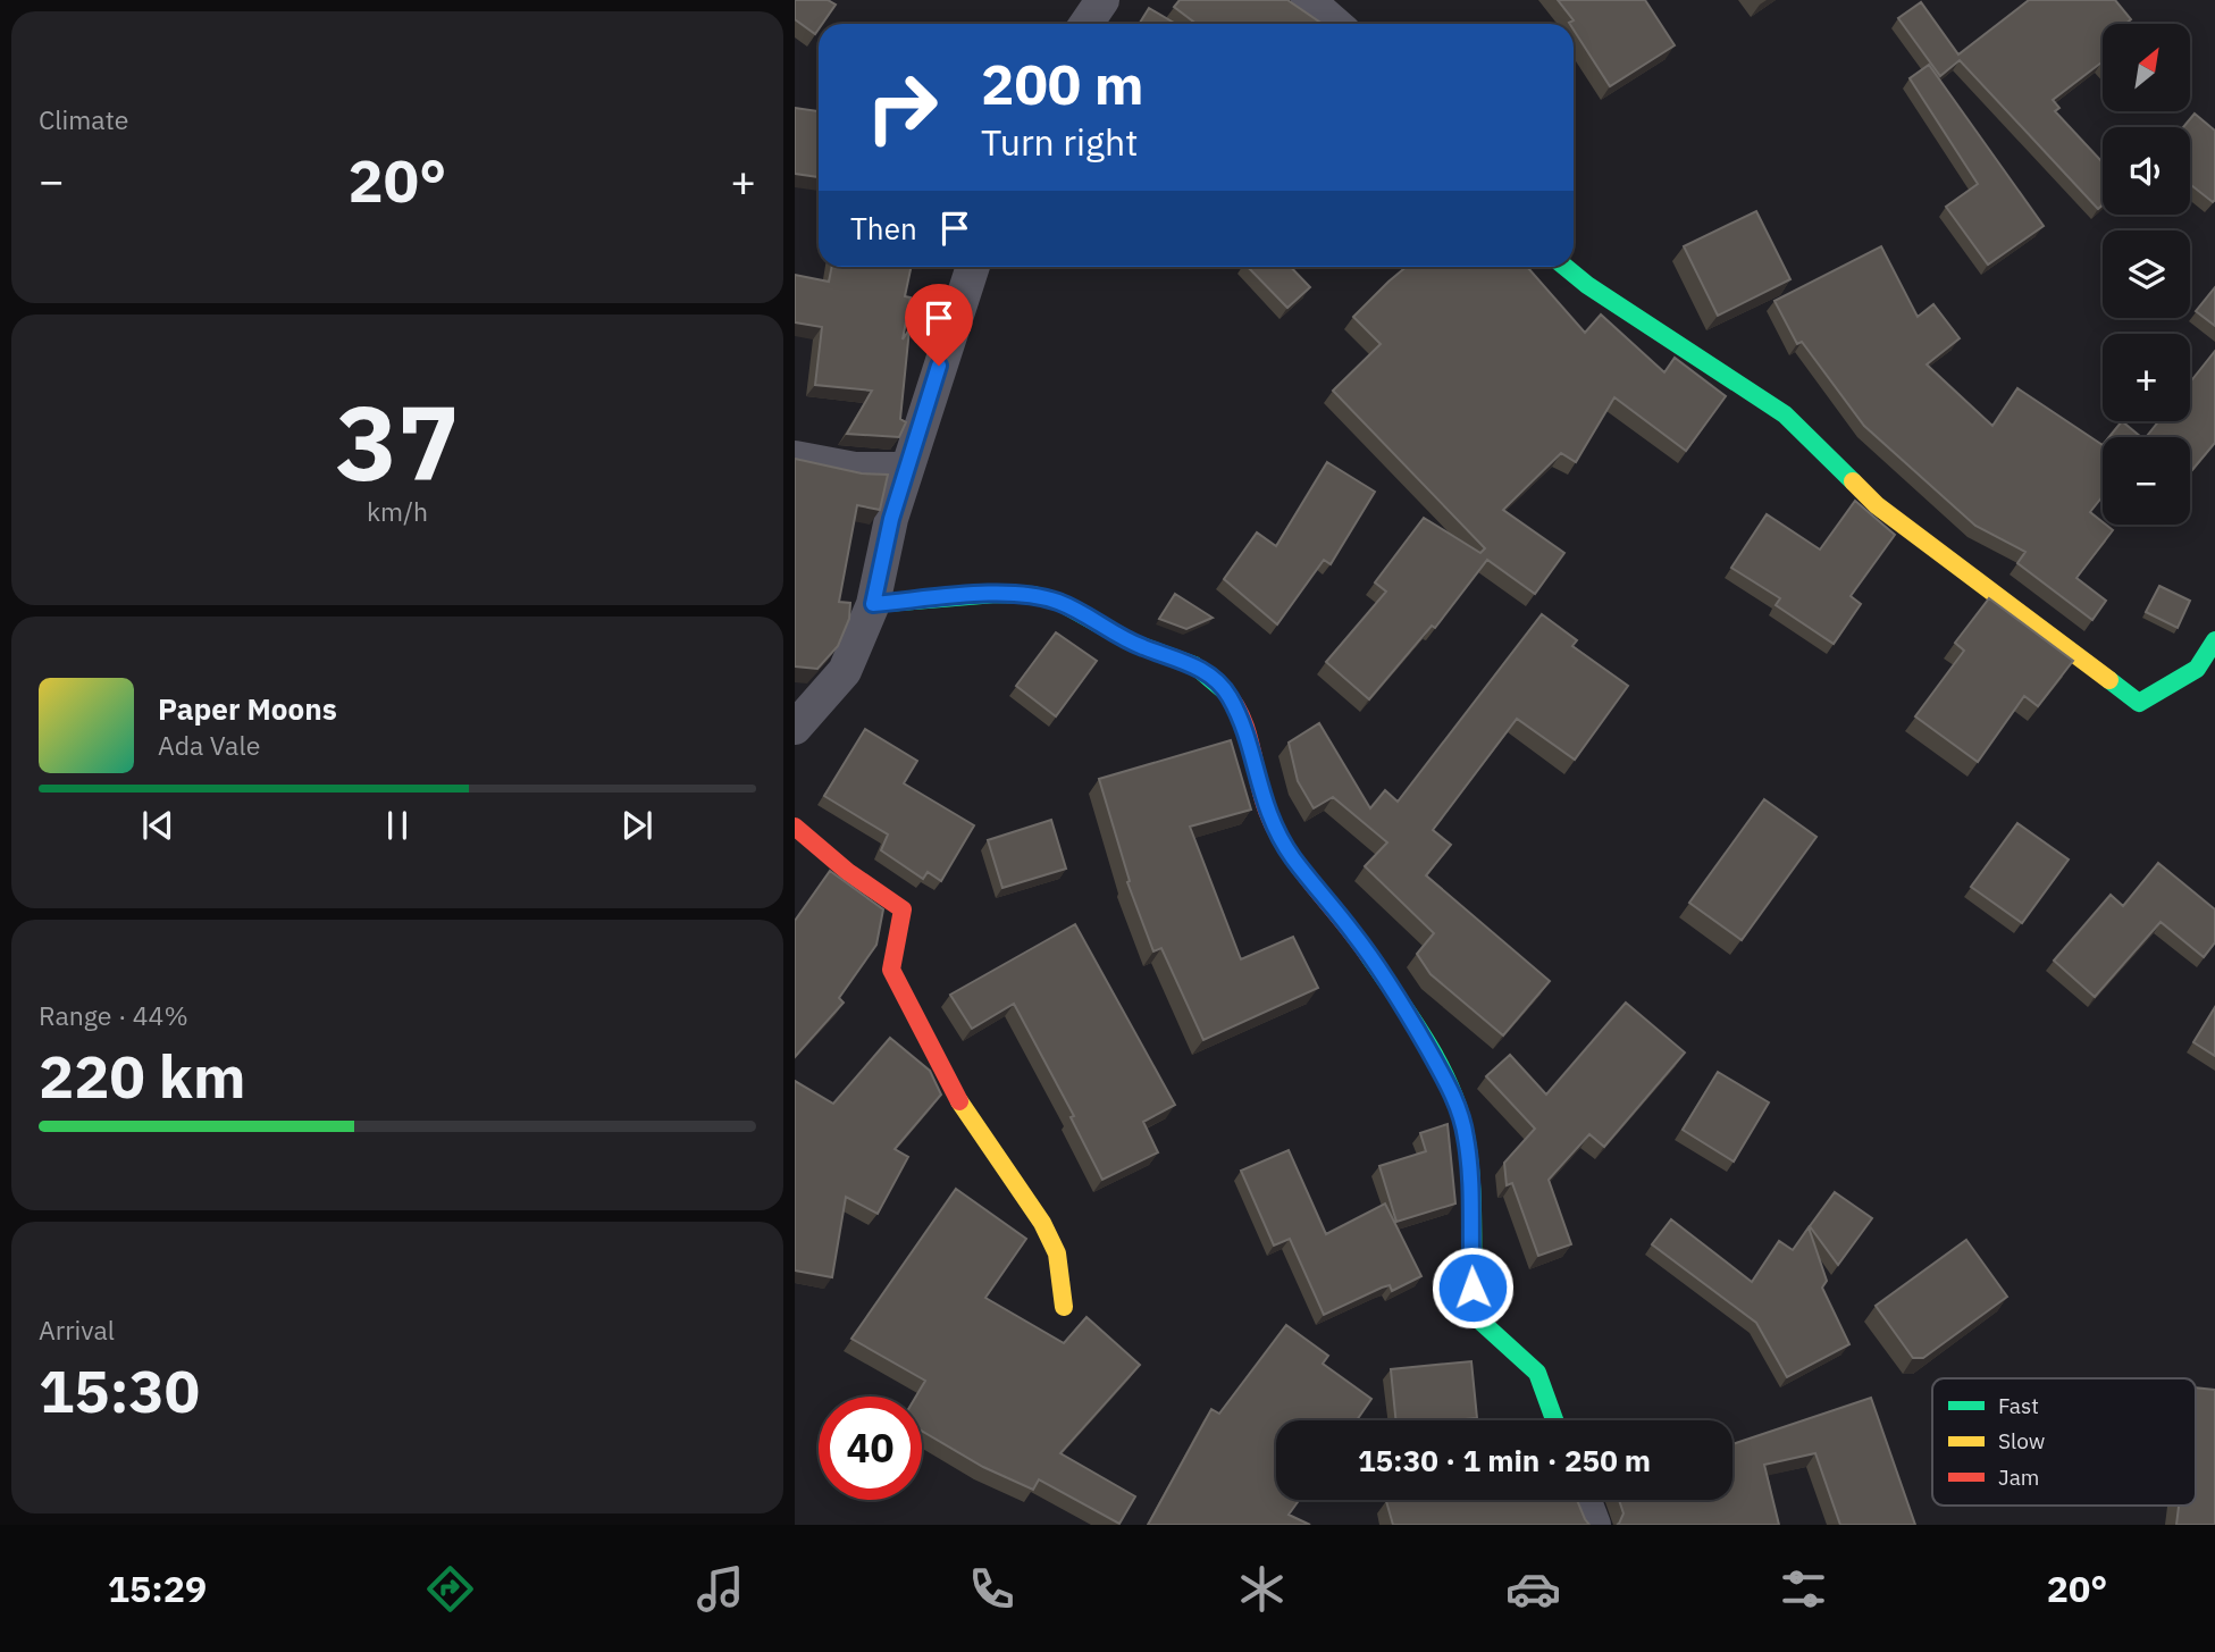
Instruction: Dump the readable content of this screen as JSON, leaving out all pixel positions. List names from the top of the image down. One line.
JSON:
{"legend":["Fast","Slow","Jam"],"north":"top right","page":{"tile":["Climate",["37","km/h"],["Range · 44%","220 km"],["Arrival","15:30"]],"map_buttons":["+","−"],"turn":["200 m","Turn right"],"heat":["−","20°","+"],"then":"Then","song":["Paper Moons","Ada Vale"],"limit":"40","trip":"15:30 · 1 min · 250 m","tabs":["15:29","20°"]}}
